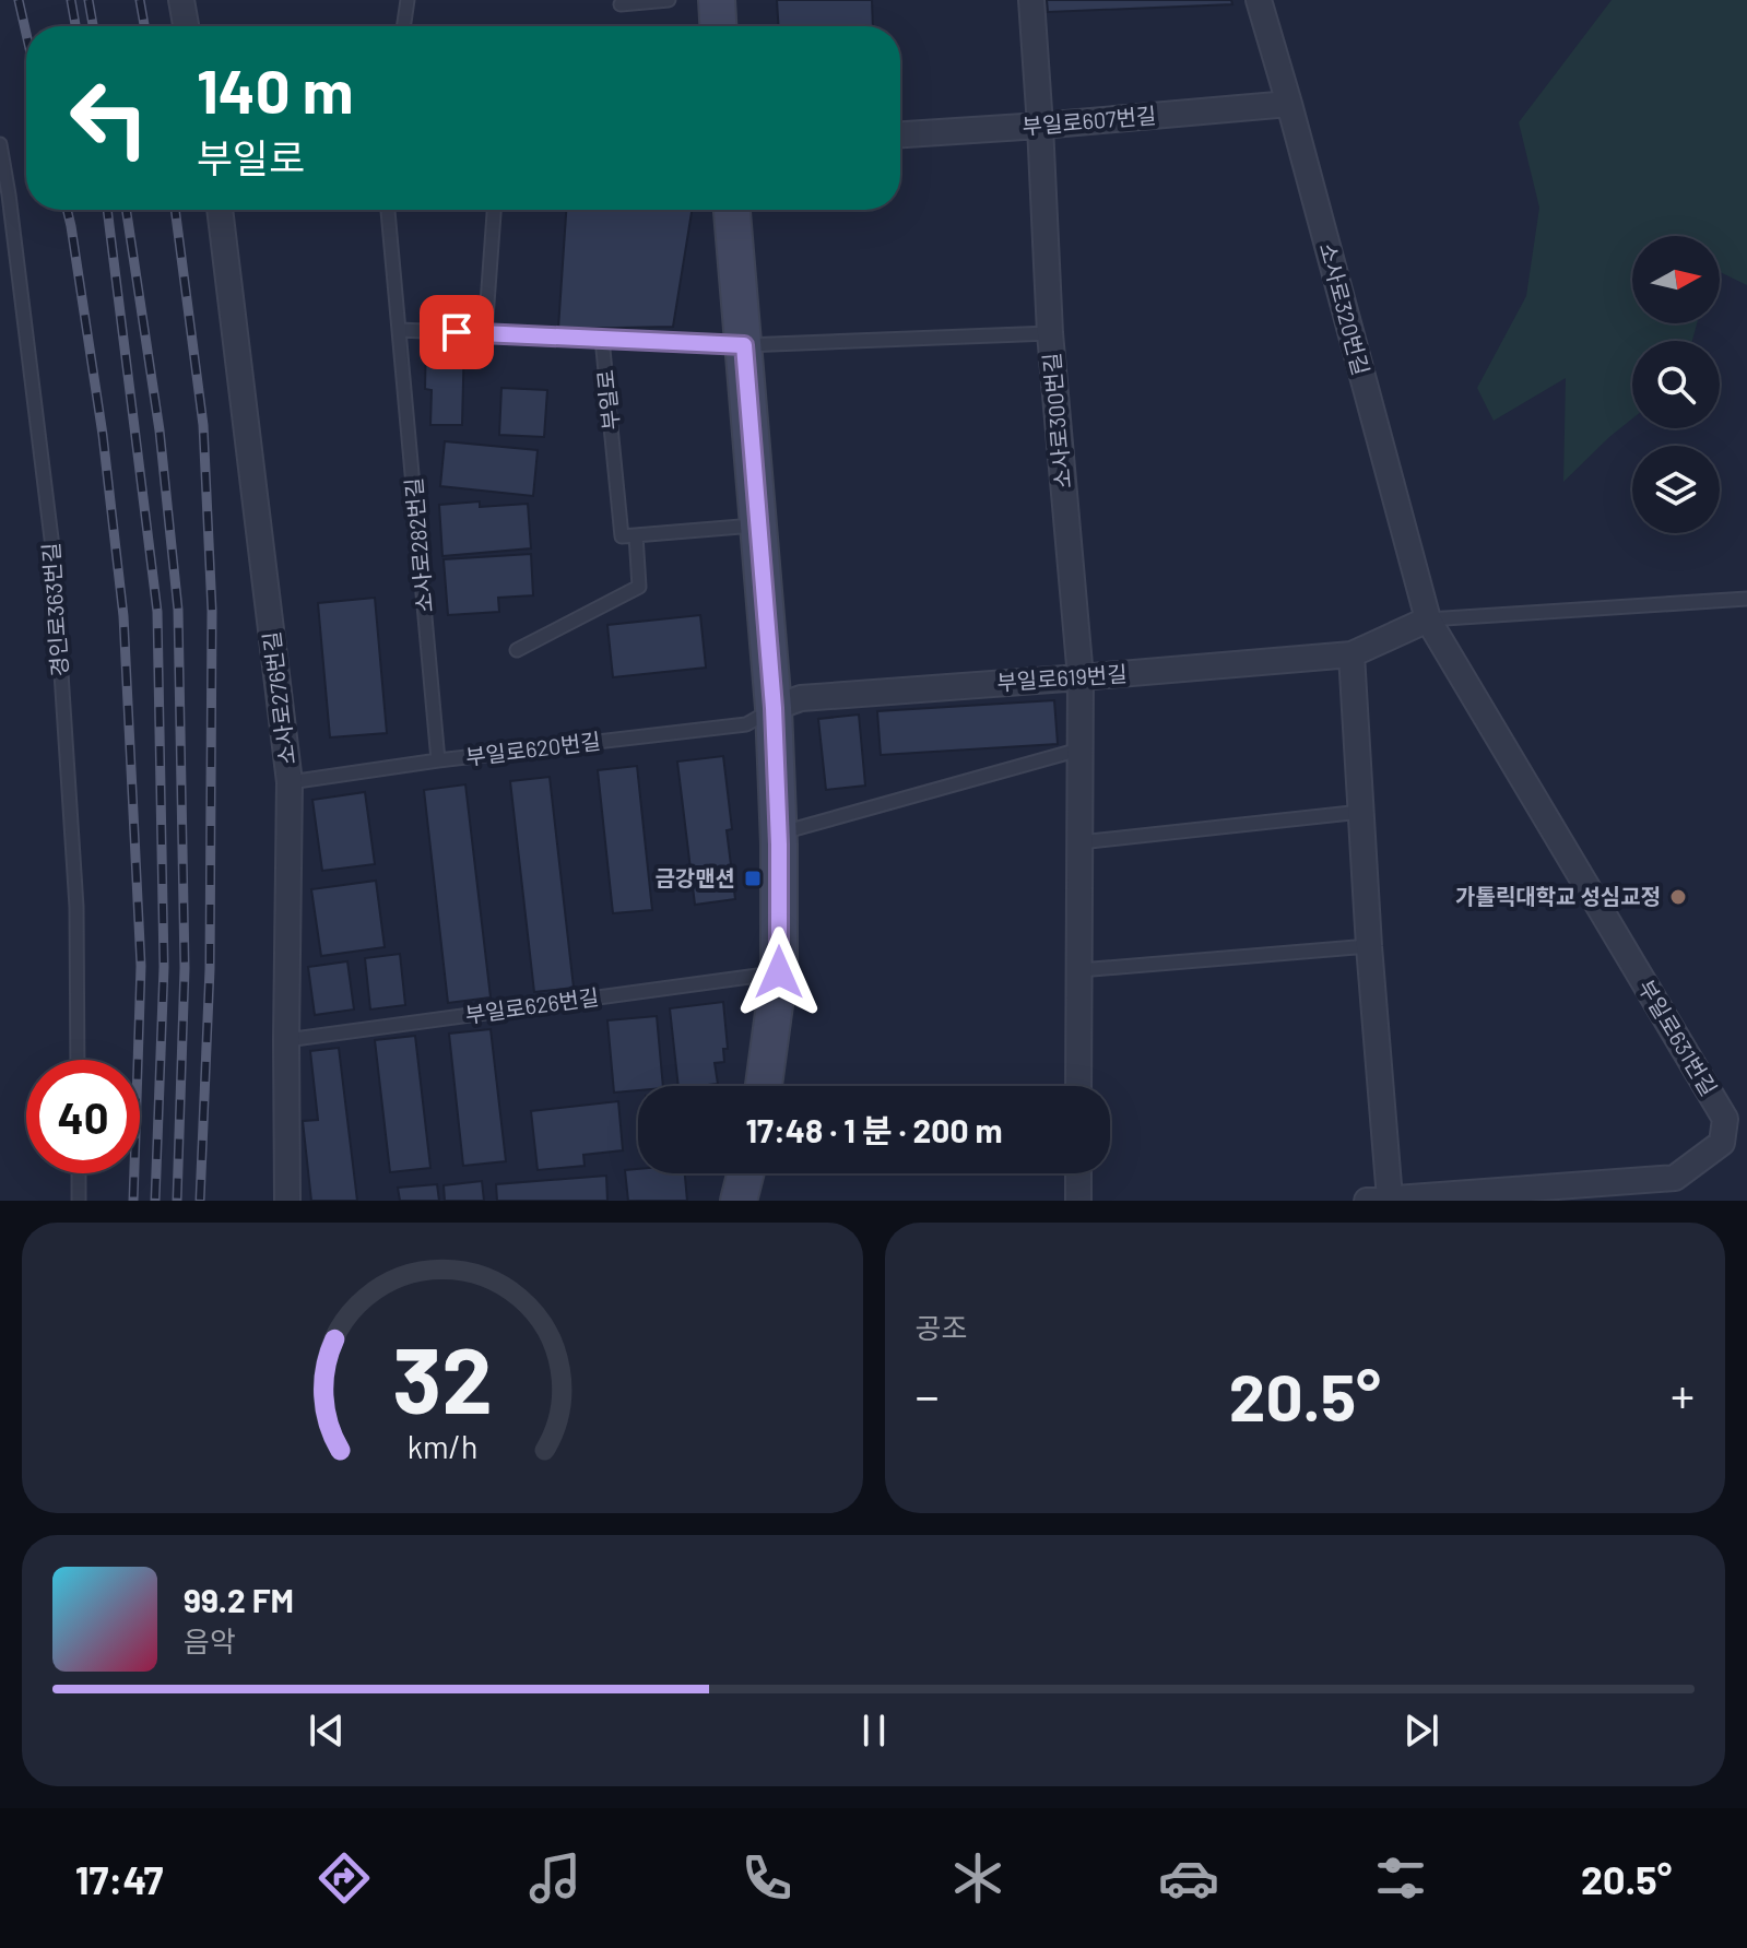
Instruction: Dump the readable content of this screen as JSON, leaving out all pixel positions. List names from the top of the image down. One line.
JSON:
{"streets":{"street":["부일로607번길","소사로320번길","소사로300번길","부일로619번길","소사로276번길","부일로631번길"],"lane":["부일로","소사로282번길","경인로363번길","부일로620번길","부일로626번길"]},"crossings":[["부일로607번길","소사로320번길"],["부일로607번길","소사로300번길"],["소사로320번길","부일로619번길"],["소사로320번길","부일로631번길"],["부일로","소사로300번길"],["소사로300번길","부일로619번길"],["소사로282번길","부일로620번길"],["부일로619번길","부일로620번길"],["부일로619번길","부일로631번길"],["소사로276번길","부일로620번길"],["소사로276번길","부일로626번길"]],"places":{"transit":["금강맨션"],"other":["가톨릭대학교 성심교정"]},"north":"right","page":{"turn":["140 m","부일로"],"limit":"40","trip":"17:48 · 1 분 · 200 m","tile":"공조","heat":["−","20.5°","+"],"song":["99.2 FM","음악"],"tabs":["17:47","20.5°"],"gauge":["32","km/h"]}}
